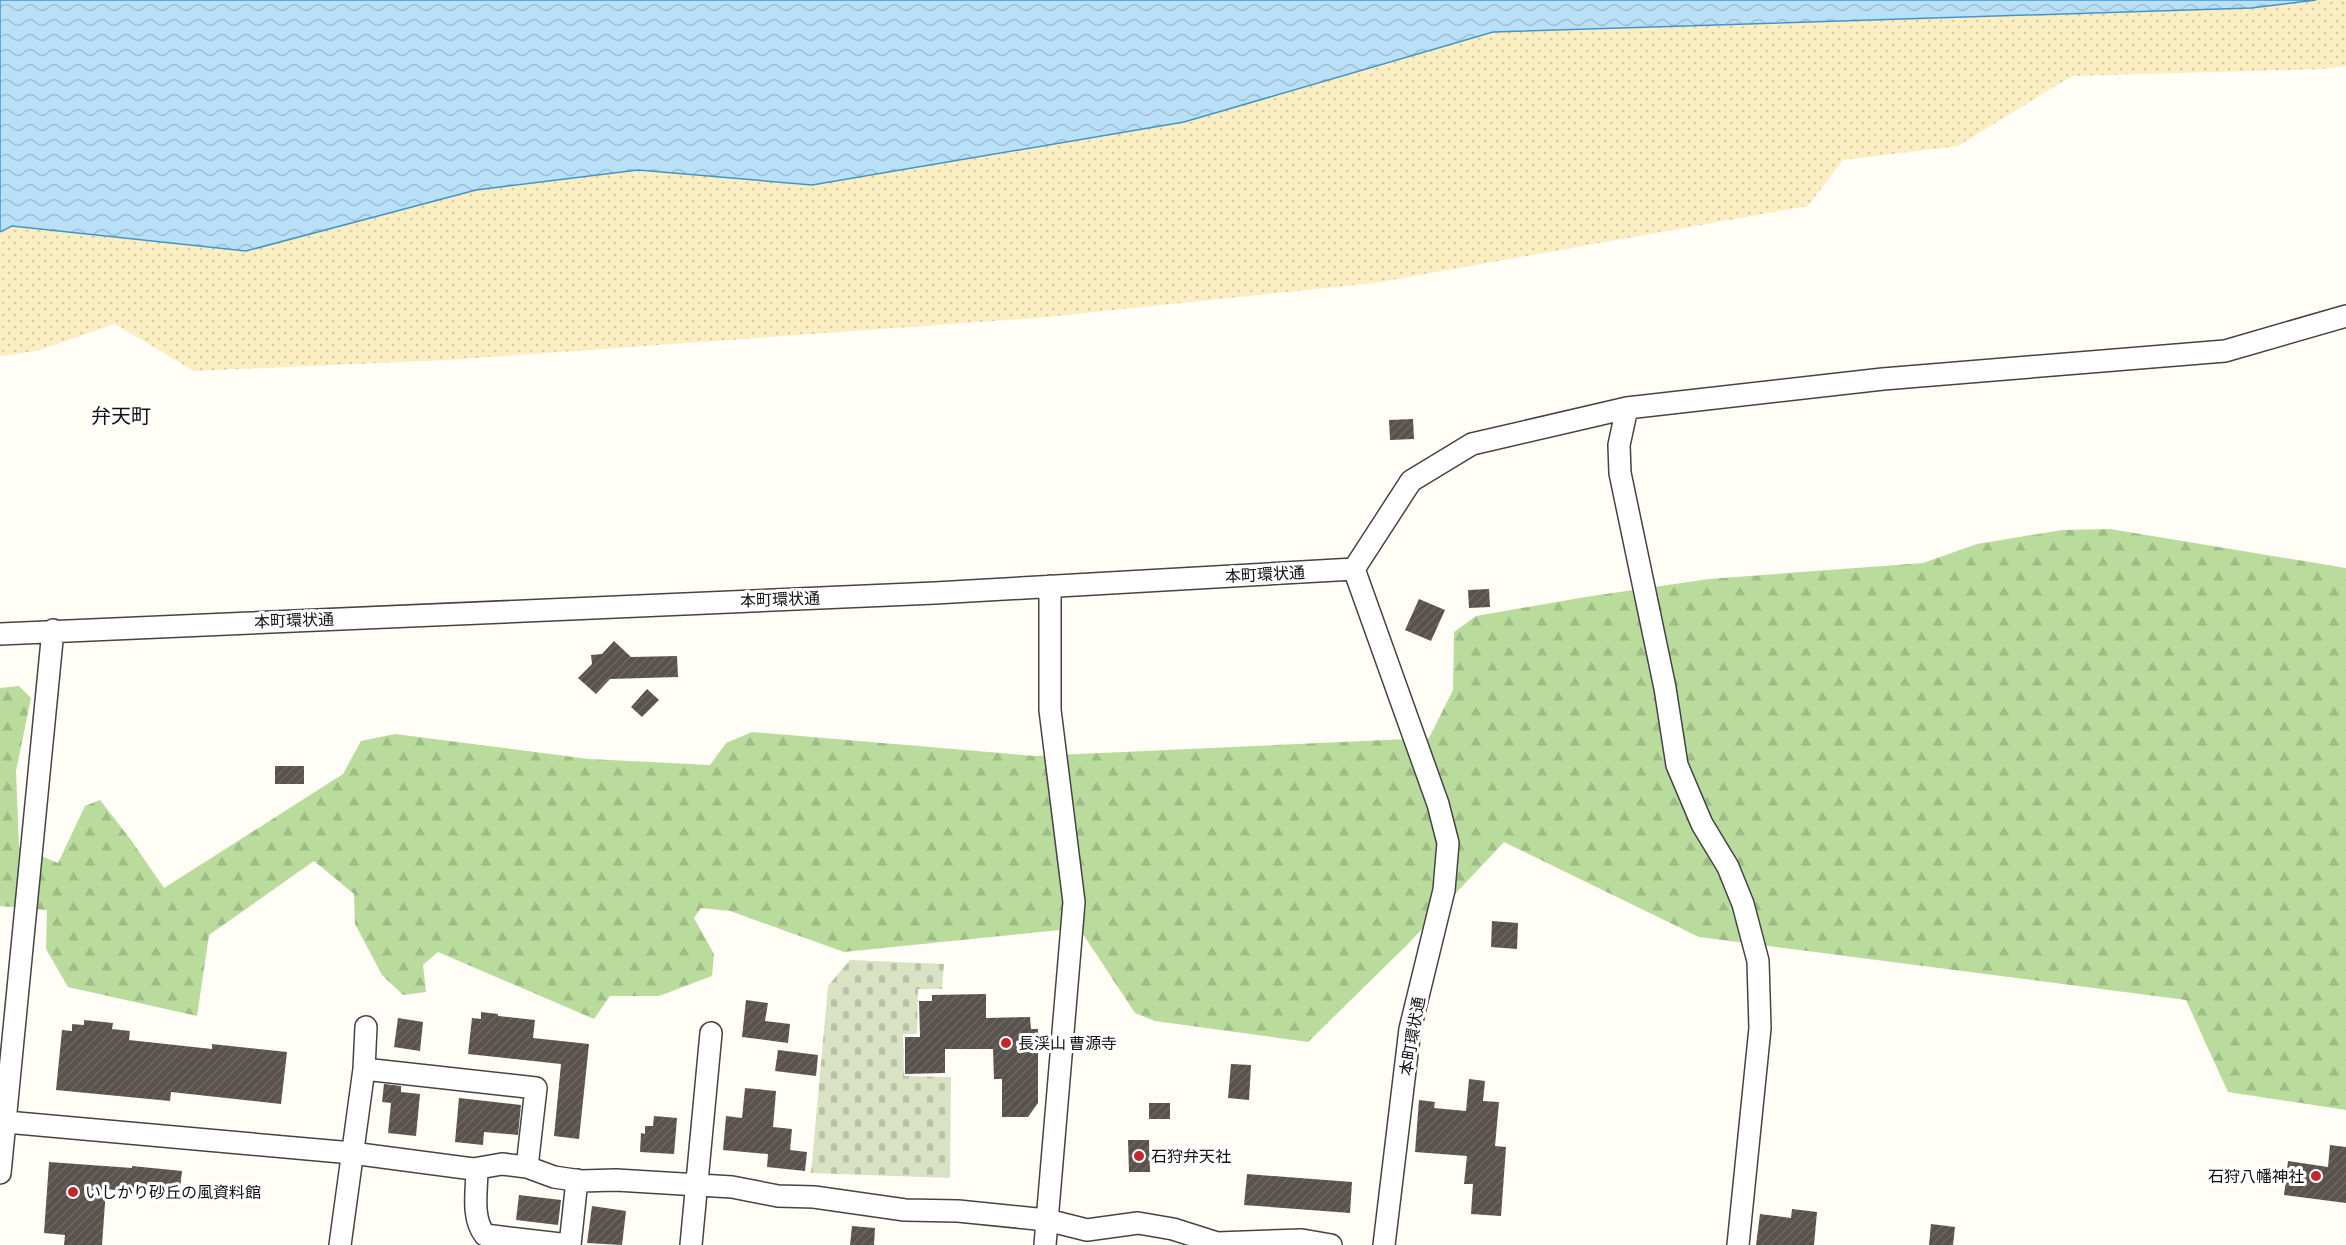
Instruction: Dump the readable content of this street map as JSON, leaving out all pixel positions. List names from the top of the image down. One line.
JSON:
{"streets":{"street":["本町環状通"]},"districts":["弁天町"],"places":["長渓山 曹源寺","石狩弁天社","石狩八幡神社","いしかり砂丘の風資料館"]}
